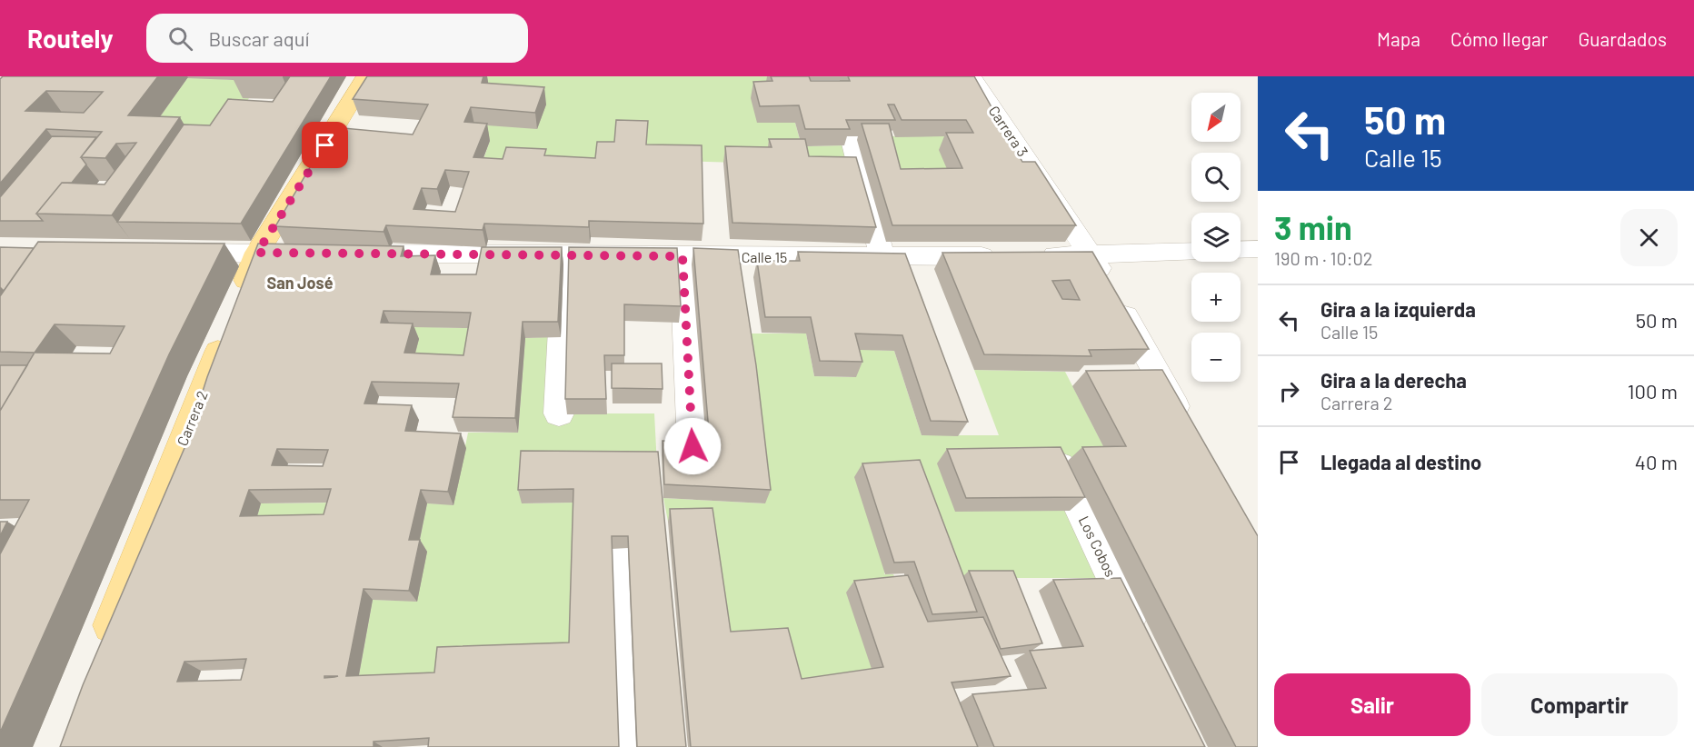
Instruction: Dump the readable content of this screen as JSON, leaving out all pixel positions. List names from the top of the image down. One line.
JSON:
{"streets":{"main road":["Carrera 2"],"street":["Carrera 3","Calle 15","Los Cobos"]},"districts":["San José"],"north":"bottom left","page":{"header":"Routely","search":"Buscar aquí","nav":["Mapa","Cómo llegar","Guardados"],"turn":["50 m","Calle 15"],"map_buttons":["+","−"],"heading":["3 min","190 m · 10:02"],"list":[{"name":"Gira a la izquierda","note":"Calle 15","value":"50 m"},{"name":"Gira a la derecha","note":"Carrera 2","value":"100 m"},{"name":"Llegada al destino","value":"40 m"}],"buttons":["Salir","Compartir"]}}
